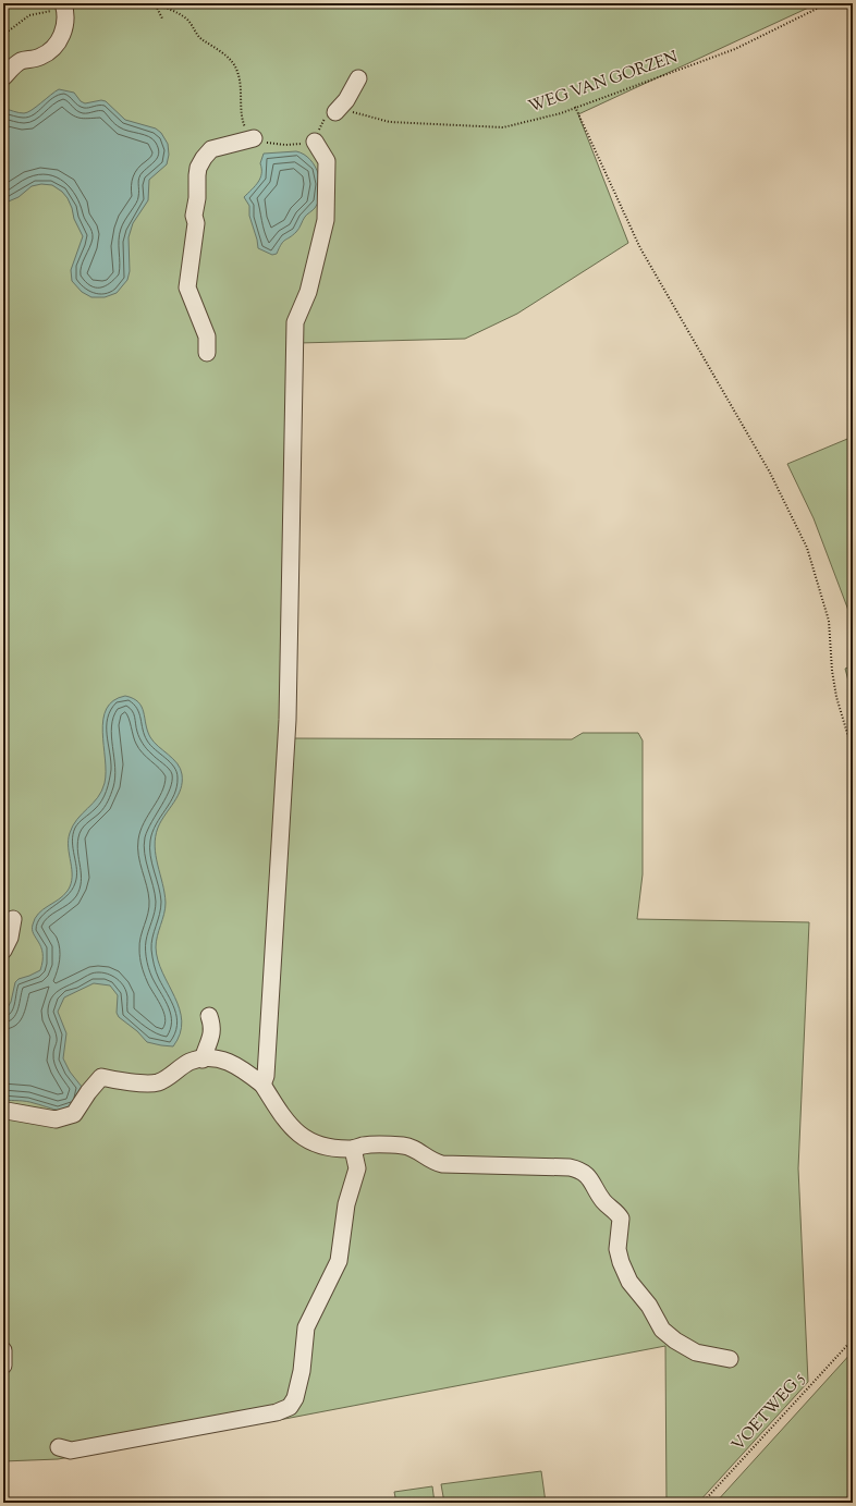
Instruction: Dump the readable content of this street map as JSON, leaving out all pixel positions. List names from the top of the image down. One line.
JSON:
{"streets":{"path":["WEG VAN GORZEN","VOETWEG 5"]}}
